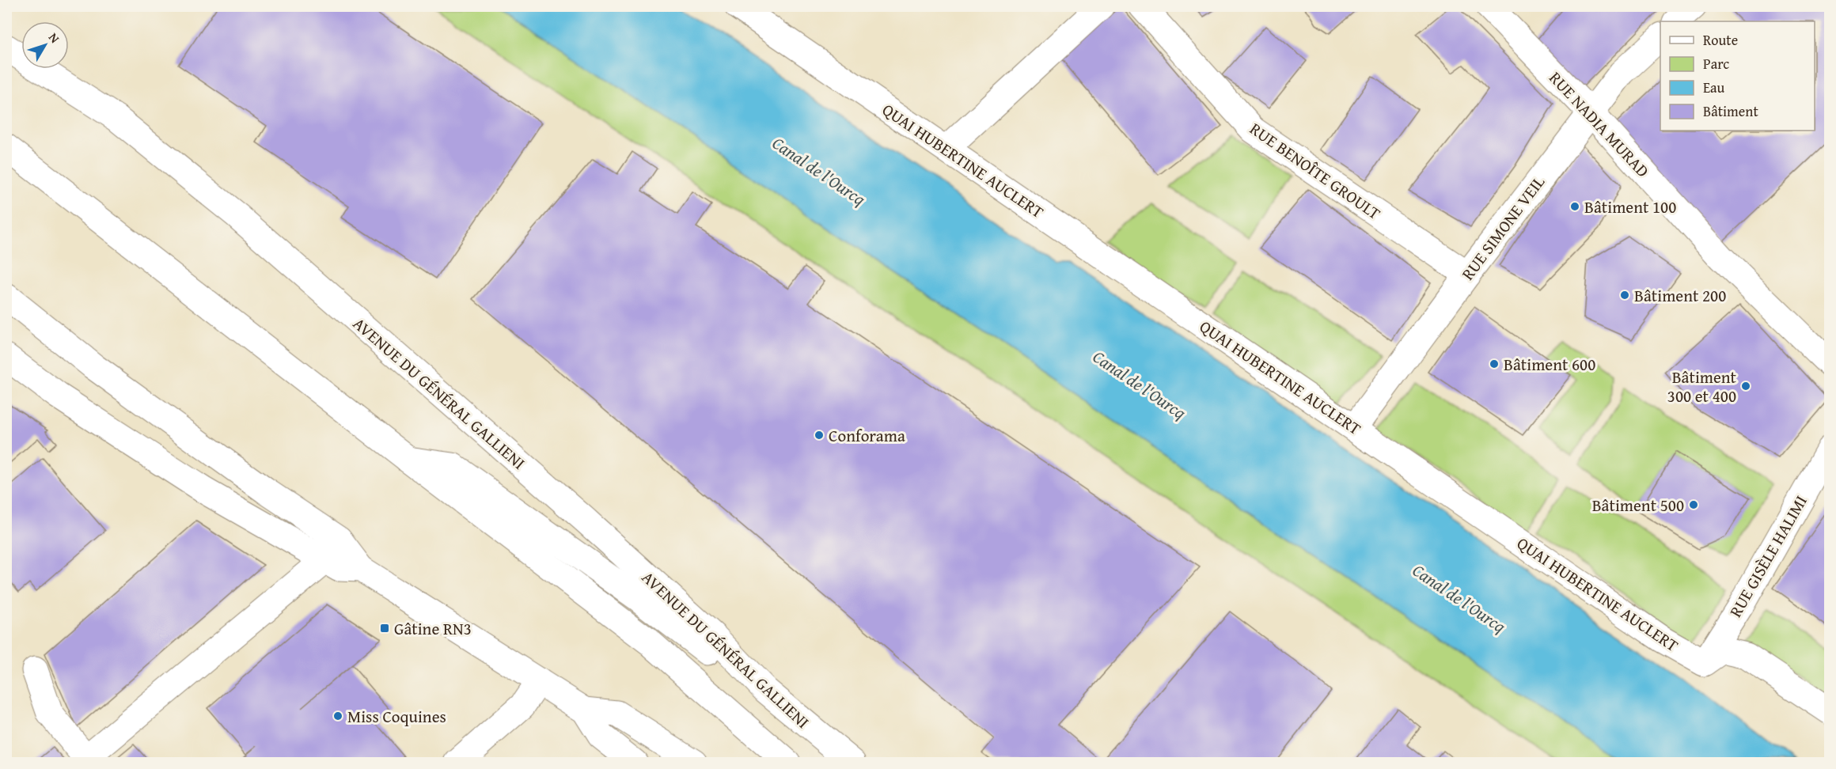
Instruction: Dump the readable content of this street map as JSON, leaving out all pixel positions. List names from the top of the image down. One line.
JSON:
{"streets":{"main road":["RUE NADIA MURAD","QUAI HUBERTINE AUCLERT","RUE BENOÎTE GROULT","RUE SIMONE VEIL","AVENUE DU GÉNÉRAL GALLIENI","RUE GISÈLE HALIMI"]},"crossings":[["RUE NADIA MURAD","RUE SIMONE VEIL"],["QUAI HUBERTINE AUCLERT","RUE SIMONE VEIL"],["QUAI HUBERTINE AUCLERT","RUE GISÈLE HALIMI"],["RUE BENOÎTE GROULT","RUE SIMONE VEIL"]],"water":["Canal de l'Ourcq"],"places":{"other":["Bâtiment 100","Bâtiment 200","Bâtiment 600","Bâtiment 300 et 400","Conforama","Bâtiment 500","Miss Coquines"],"transit":["Gâtine RN3"]},"legend":["Route","Parc","Eau","Bâtiment"],"north":"top right"}
